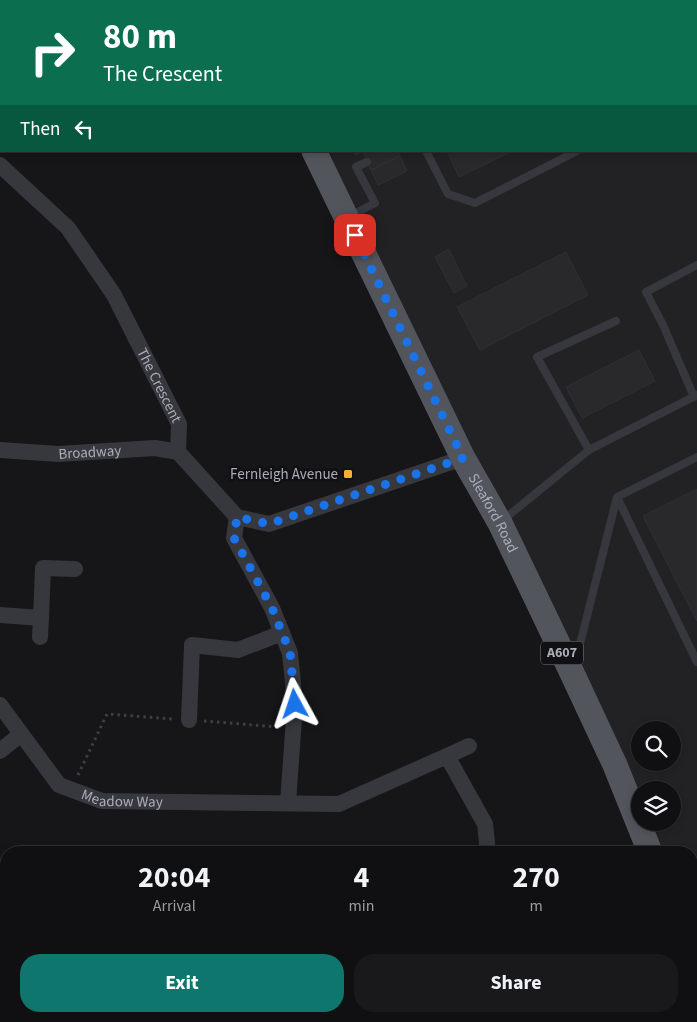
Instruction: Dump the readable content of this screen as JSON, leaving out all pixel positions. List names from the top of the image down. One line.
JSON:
{"streets":{"main road":["Sleaford Road","A607"],"street":["The Crescent","Broadway","Meadow Way"]},"crossings":[["The Crescent","Broadway"]],"places":{"transit":["Fernleigh Avenue"]},"page":{"turn":["80 m","The Crescent"],"then":"Then","eta":["20:04","Arrival","4","min","270","m"],"buttons":["Exit","Share"]}}
